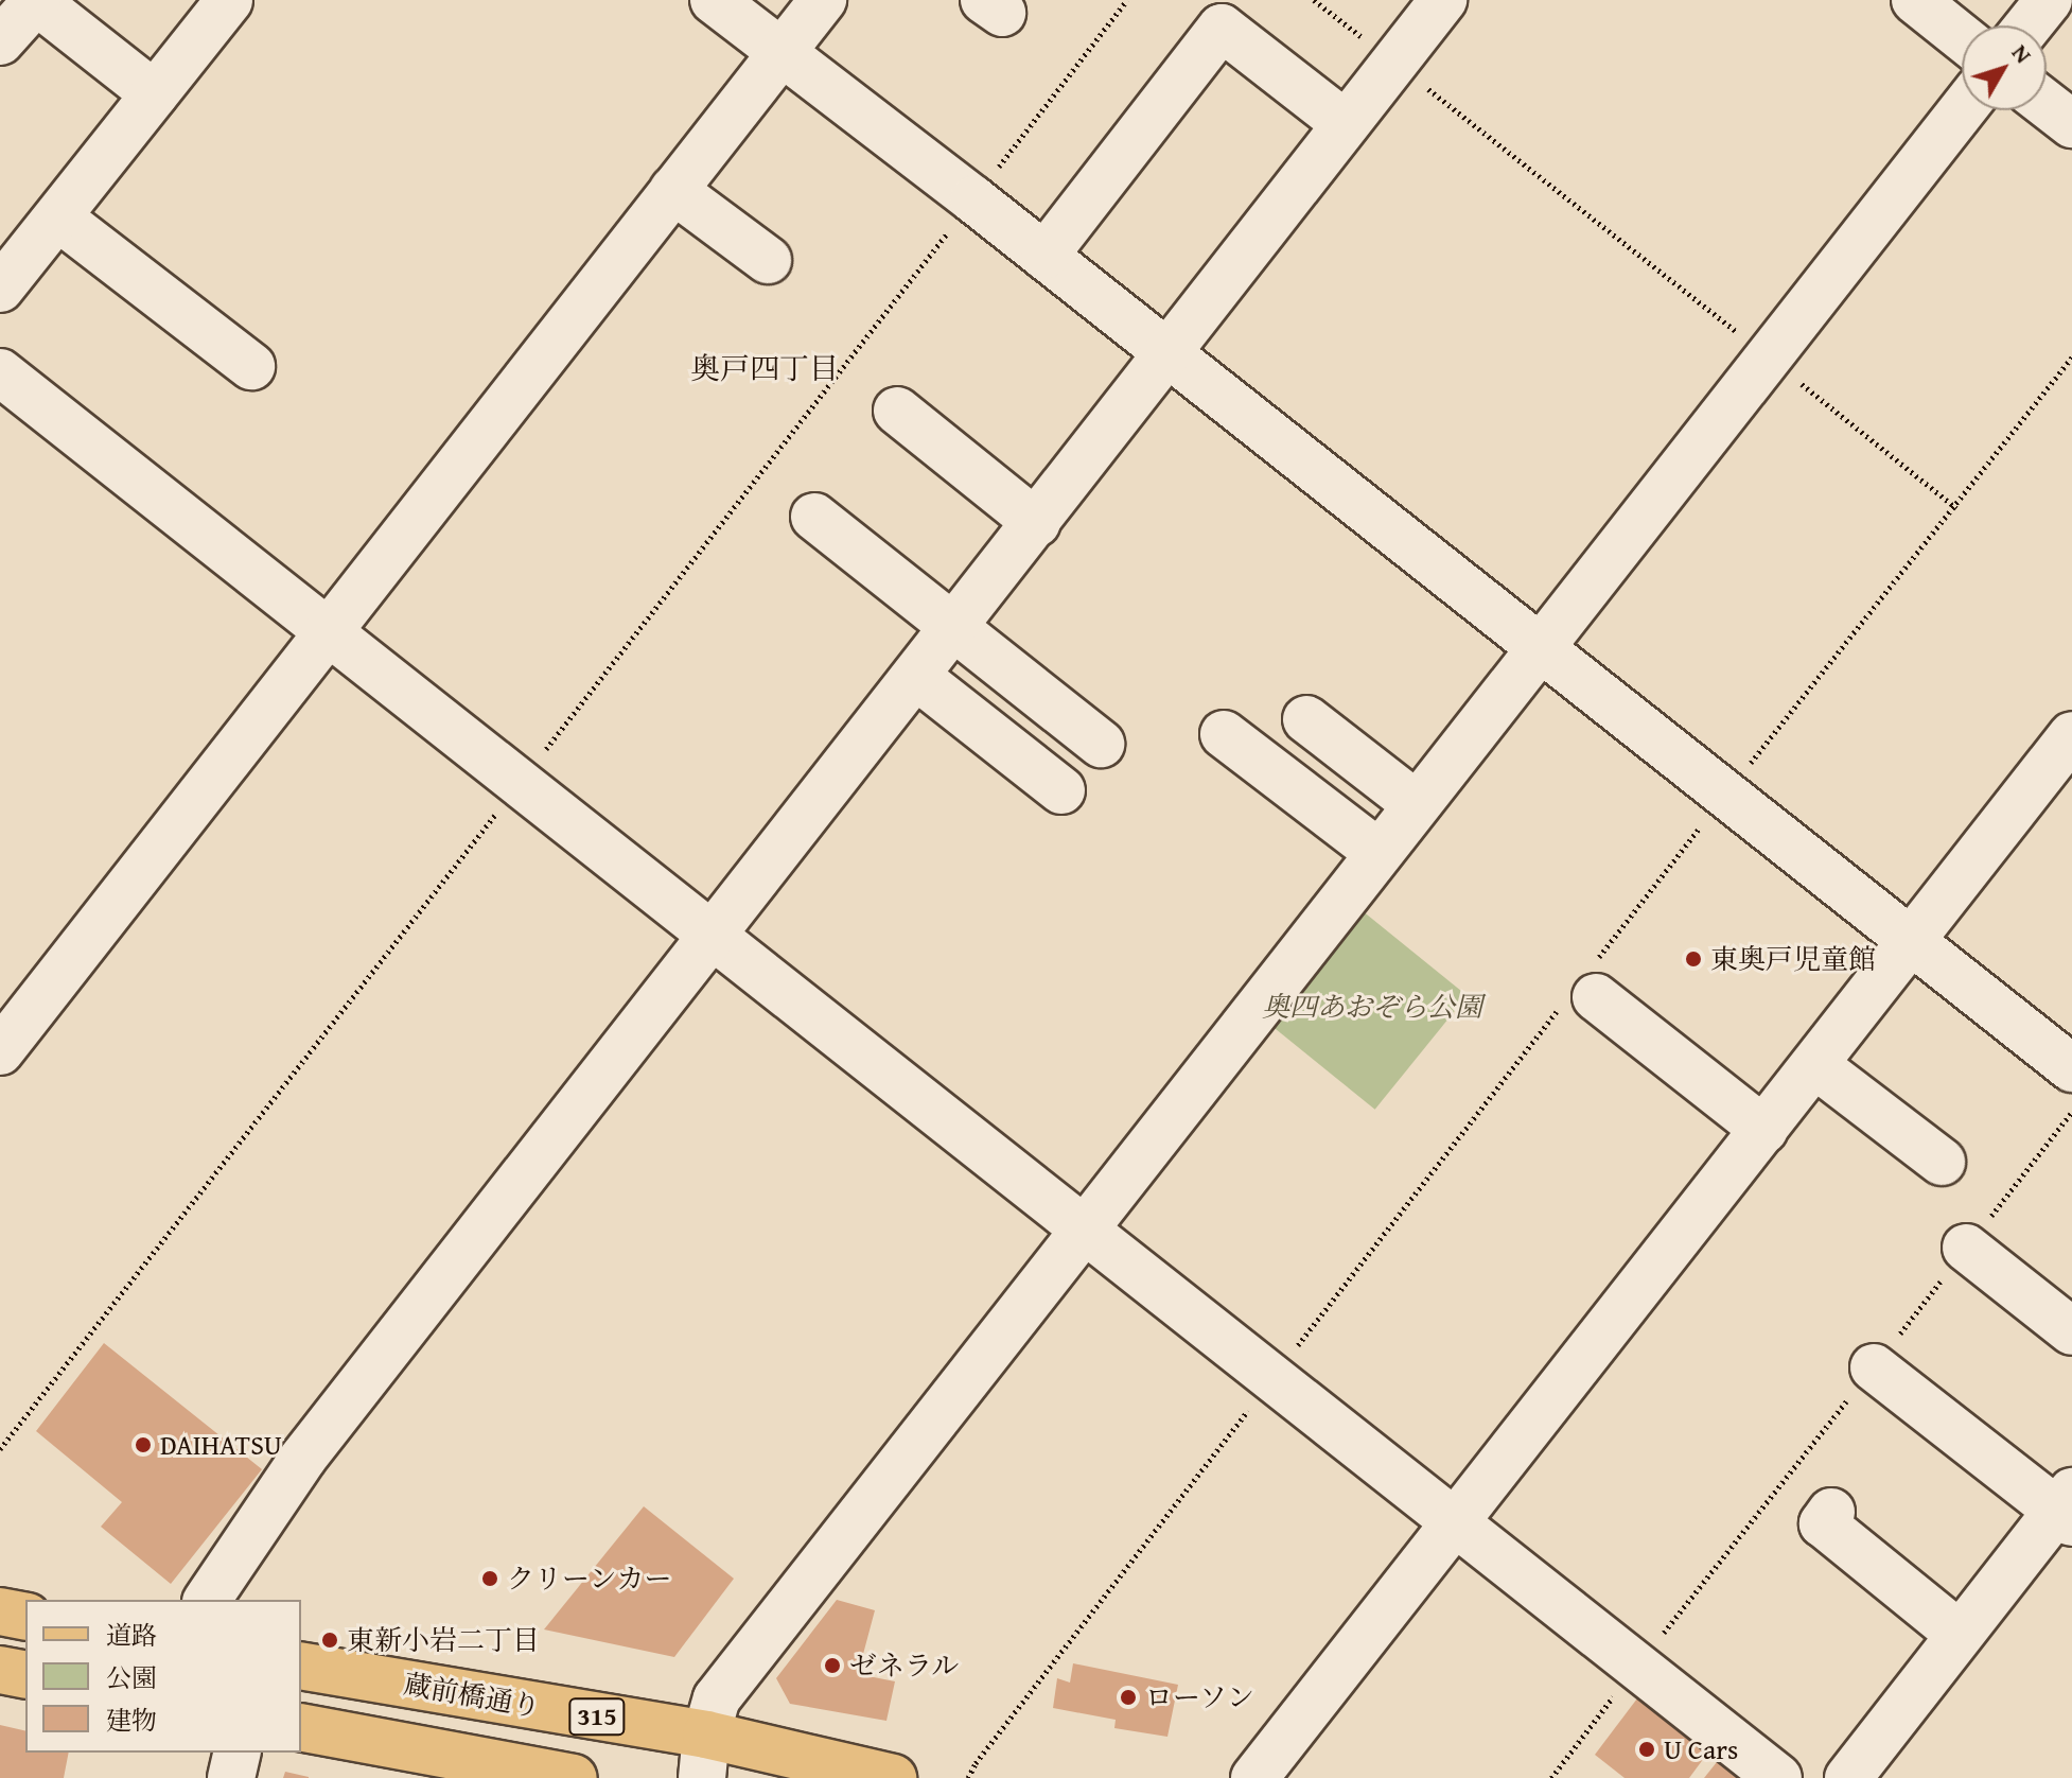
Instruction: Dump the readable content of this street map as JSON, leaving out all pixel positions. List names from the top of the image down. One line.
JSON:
{"streets":{"main road":["蔵前橋通り","315"]},"districts":["奥戸四丁目"],"parks":["奥四あおぞら公園"],"places":["東奥戸児童館","DAIHATSU","クリーンカー","東新小岩二丁目","ゼネラル","ローソン","U Cars"],"legend":["道路","公園","建物"],"north":"top right"}
